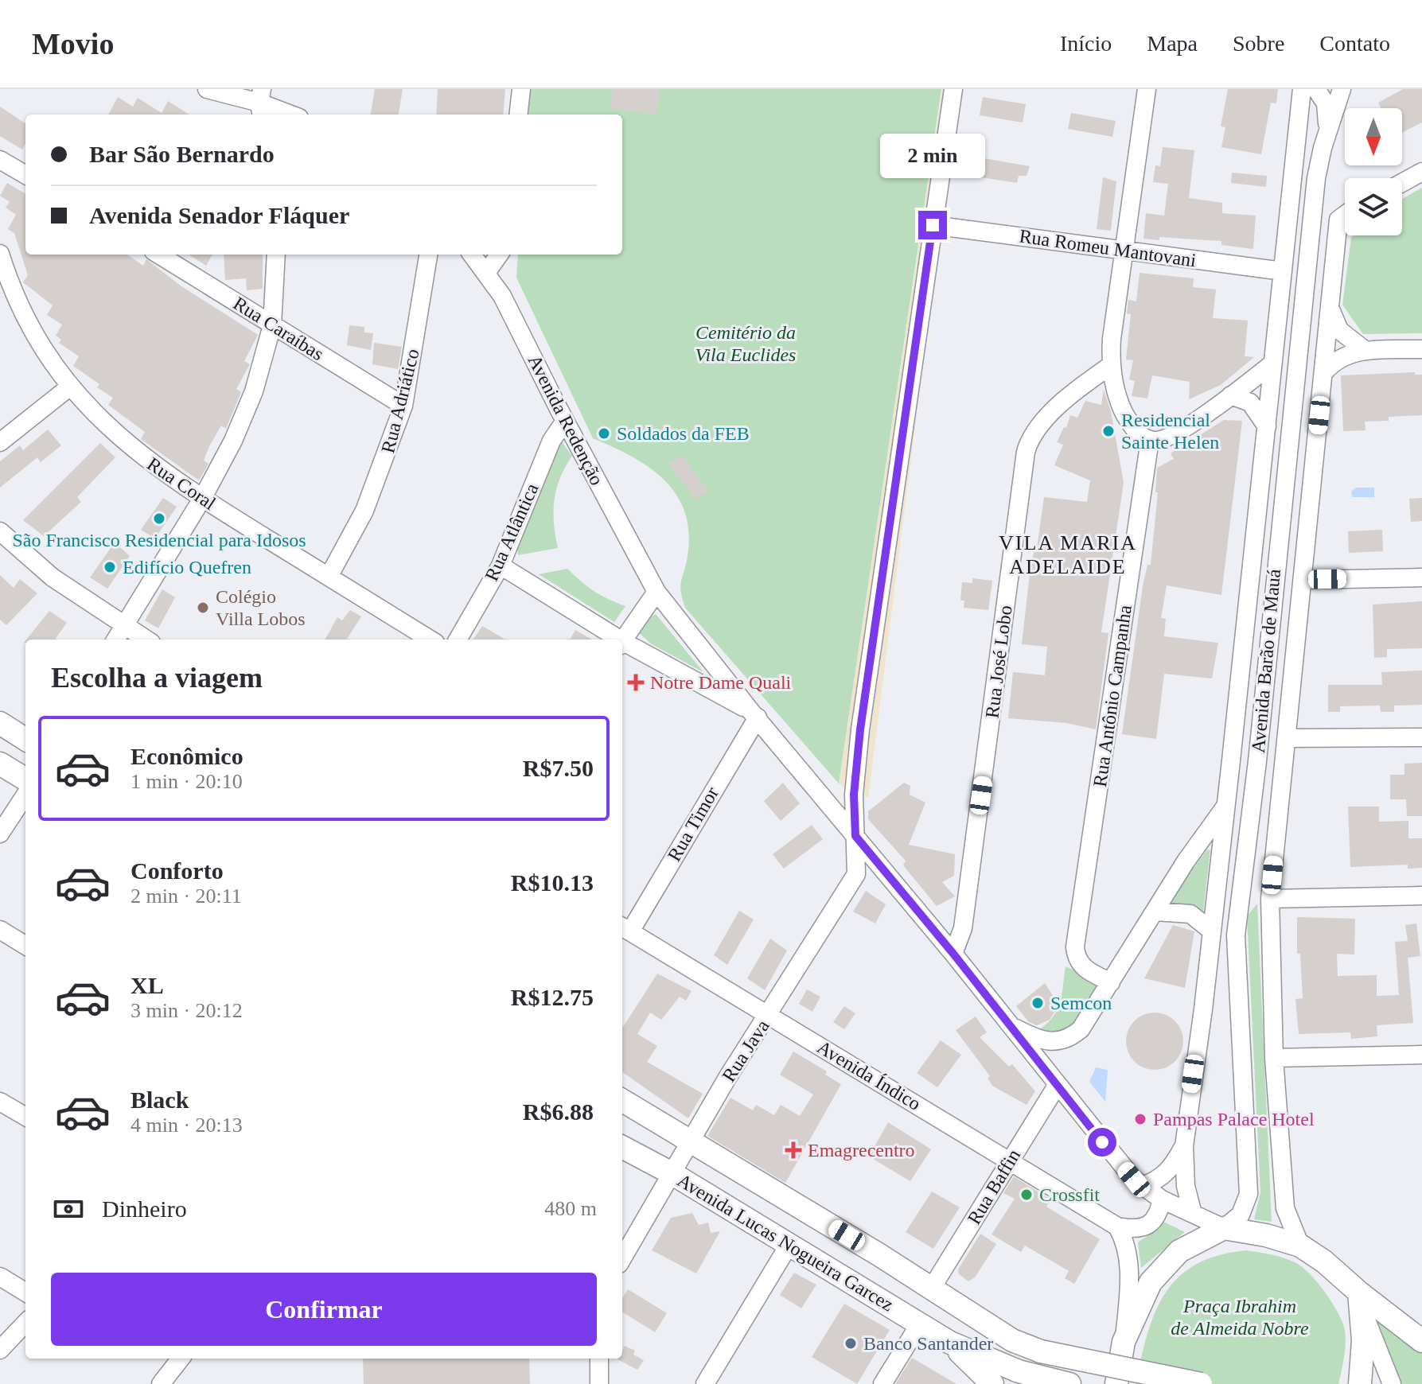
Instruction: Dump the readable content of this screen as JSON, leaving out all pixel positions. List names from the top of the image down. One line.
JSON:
{"streets":{"main road":["Avenida Lucas Nogueira Garcez"],"street":["Rua Romeu Mantovani","Rua Caraíbas","Rua Adriático","Avenida Redenção","Rua Coral","Rua Atlântica","Avenida Barão de Mauá","Rua José Lobo","Rua Antônio Campanha","Rua Timor","Rua Java","Avenida Índico","Rua Baffin"]},"crossings":[["Rua Romeu Mantovani","Avenida Barão de Mauá"],["Rua Romeu Mantovani","Rua Java"],["Rua Caraíbas","Rua Adriático"],["Rua Adriático","Rua Coral"],["Avenida Redenção","Rua Atlântica"],["Avenida Redenção","Avenida Barão de Mauá"],["Avenida Redenção","Rua José Lobo"],["Avenida Redenção","Rua Timor"],["Avenida Redenção","Rua Java"],["Avenida Redenção","Rua Baffin"],["Rua Timor","Avenida Índico"],["Rua Java","Avenida Índico"],["Rua Java","Avenida Lucas Nogueira Garcez"],["Avenida Índico","Rua Baffin"],["Rua Baffin","Avenida Lucas Nogueira Garcez"]],"districts":["VILA MARIA ADELAIDE"],"parks":["Cemitério da Vila Euclides","Praça Ibrahim de Almeida Nobre"],"places":{"other":["Residencial Sainte Helen","Soldados da FEB","São Francisco Residencial para Idosos","Edifício Quefren","Colégio Villa Lobos","Semcon","Pampas Palace Hotel","Crossfit","Banco Santander"],"health":["Notre Dame Quali","Emagrecentro"]},"north":"bottom","page":{"header":"Movio","nav":["Início","Mapa","Sobre","Contato"],"banner":["Bar São Bernardo","Avenida Senador Fláquer"],"bubble":"2 min","heading":"Escolha a viagem","list":[{"name":"Econômico","note":"1 min · 20:10","value":"R$7.50"},{"name":"Conforto","note":"2 min · 20:11","value":"R$10.13"},{"name":"XL","note":"3 min · 20:12","value":"R$12.75"},{"name":"Black","note":"4 min · 20:13","value":"R$6.88"}],"pay":["Dinheiro","480 m"],"buttons":"Confirmar"}}
